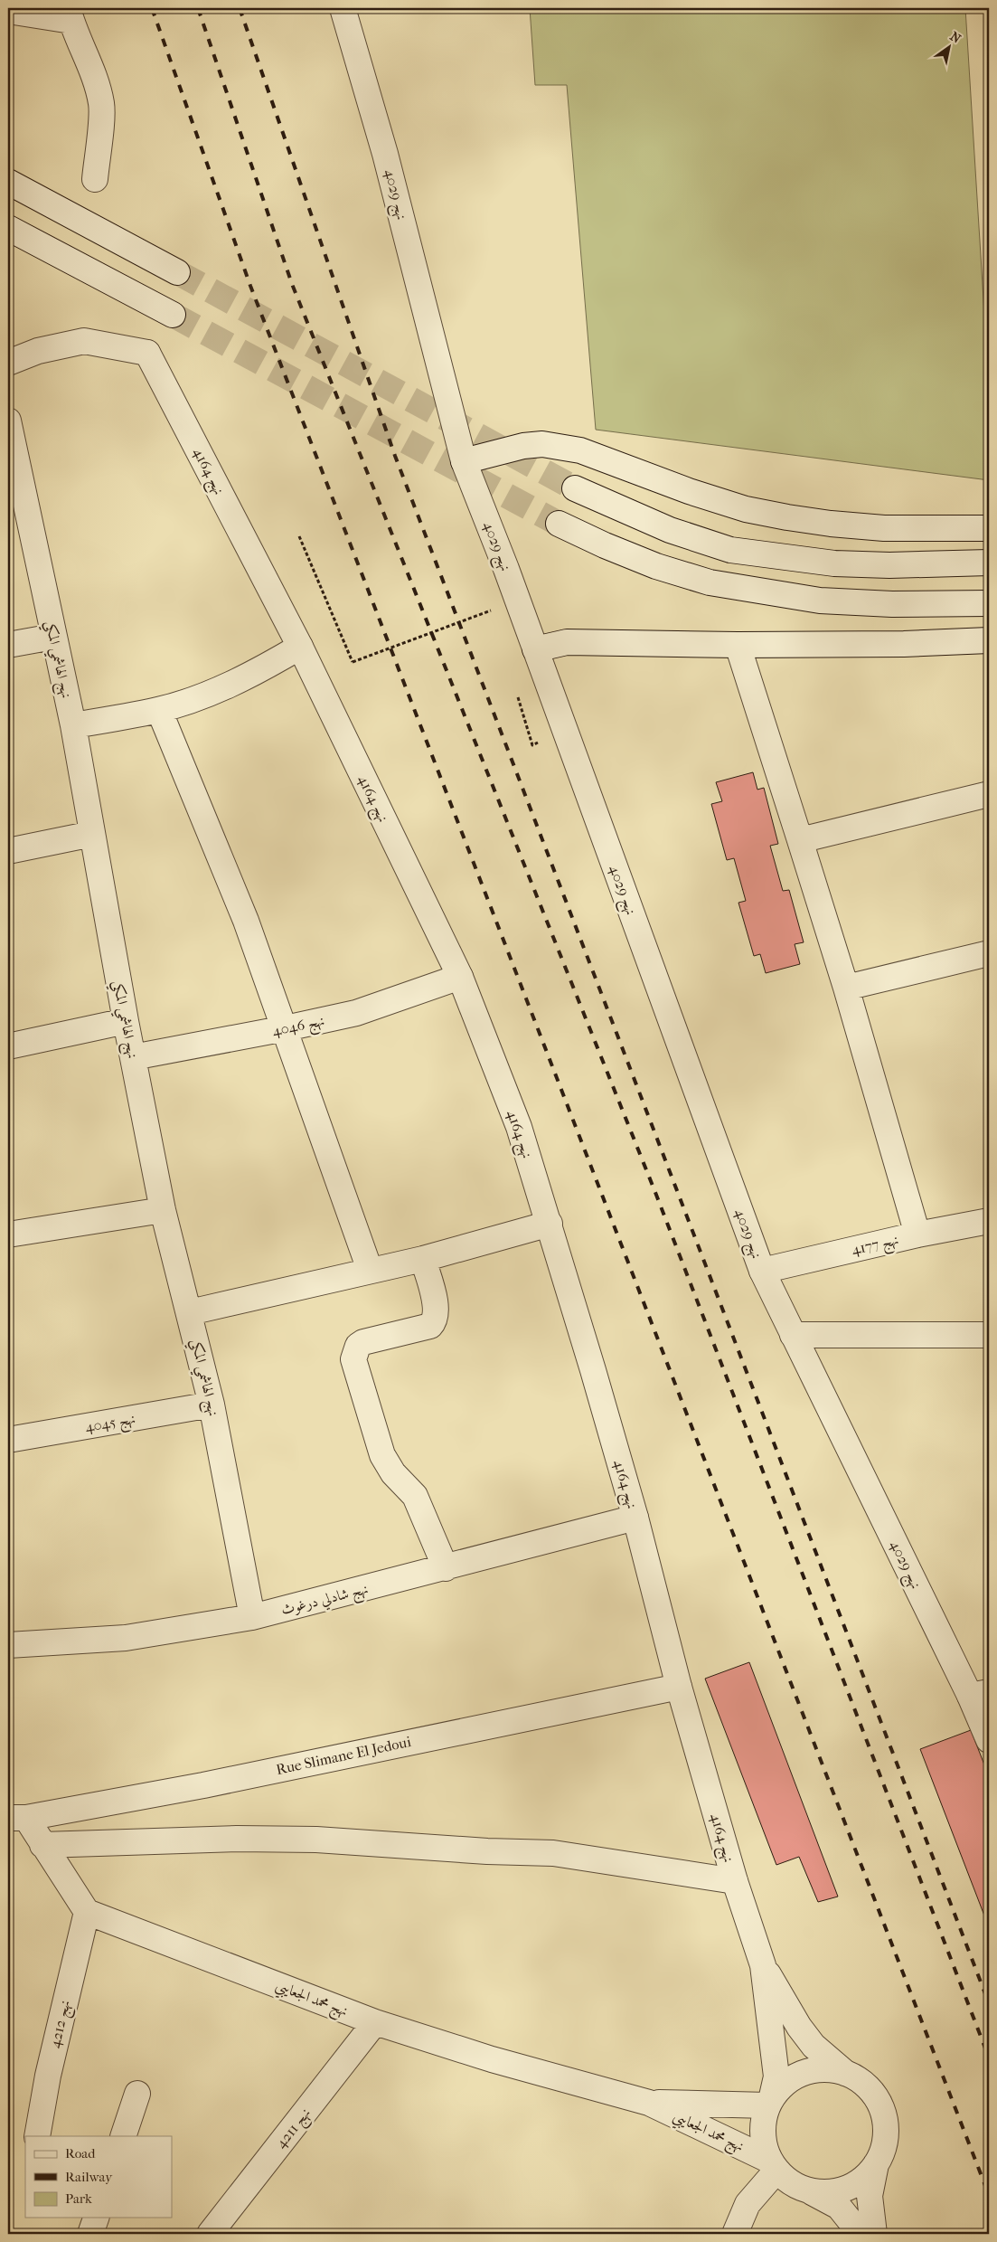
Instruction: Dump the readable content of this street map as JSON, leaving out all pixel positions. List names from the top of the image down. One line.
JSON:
{"streets":{"street":["نهج 4029","نهج 4164","نهج الهاشمي المكي","نهج 4046","نهج 4177","نهج 4045","نهج شادلي درغوث","Rue Slimane El Jedoui","نهج محمد الجعايبي","نهج 4212","نهج 4211"]},"crossings":[["نهج 4029","نهج 4177"],["نهج 4164","نهج 4046"],["نهج 4164","نهج شادلي درغوث"],["نهج 4164","Rue Slimane El Jedoui"],["نهج 4164","نهج محمد الجعايبي"],["نهج الهاشمي المكي","نهج 4046"],["نهج الهاشمي المكي","نهج 4045"],["نهج الهاشمي المكي","نهج شادلي درغوث"],["نهج محمد الجعايبي","نهج 4212"],["نهج محمد الجعايبي","نهج 4211"]],"legend":["Road","Railway","Park"],"north":"top right"}
